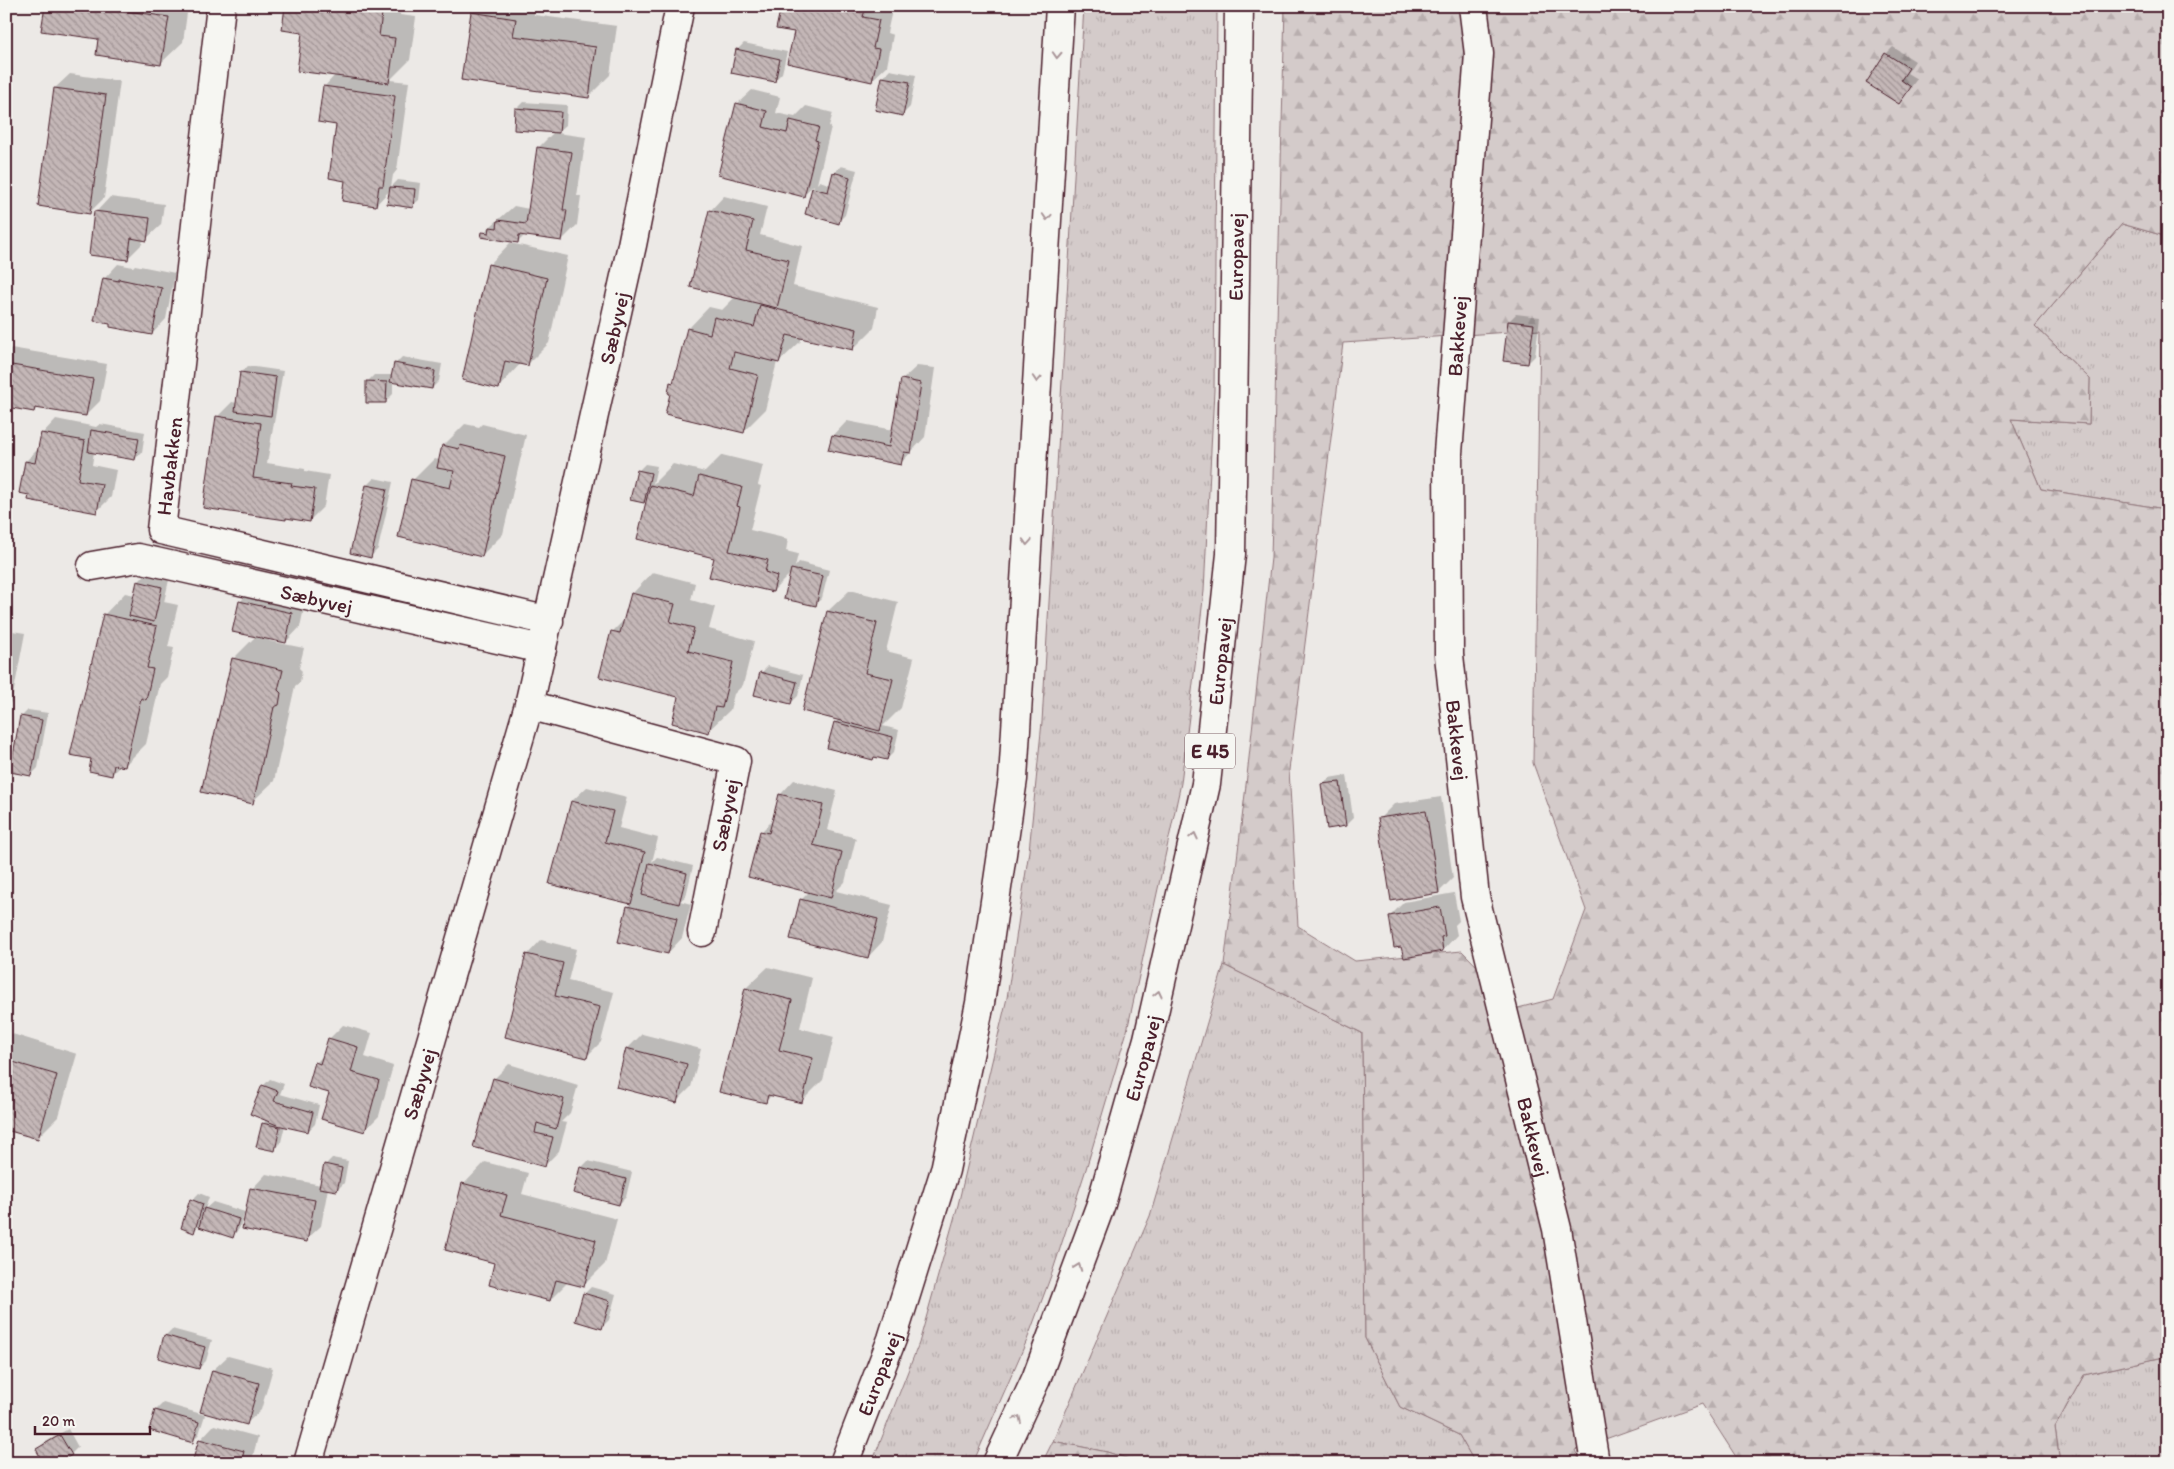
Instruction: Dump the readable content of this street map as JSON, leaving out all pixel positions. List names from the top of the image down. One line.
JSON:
{"streets":{"street":["Europavej","Sæbyvej","Bakkevej","Havbakken","E 45"]},"crossings":[["Sæbyvej","Havbakken"]],"scale_bar":"20 m"}
